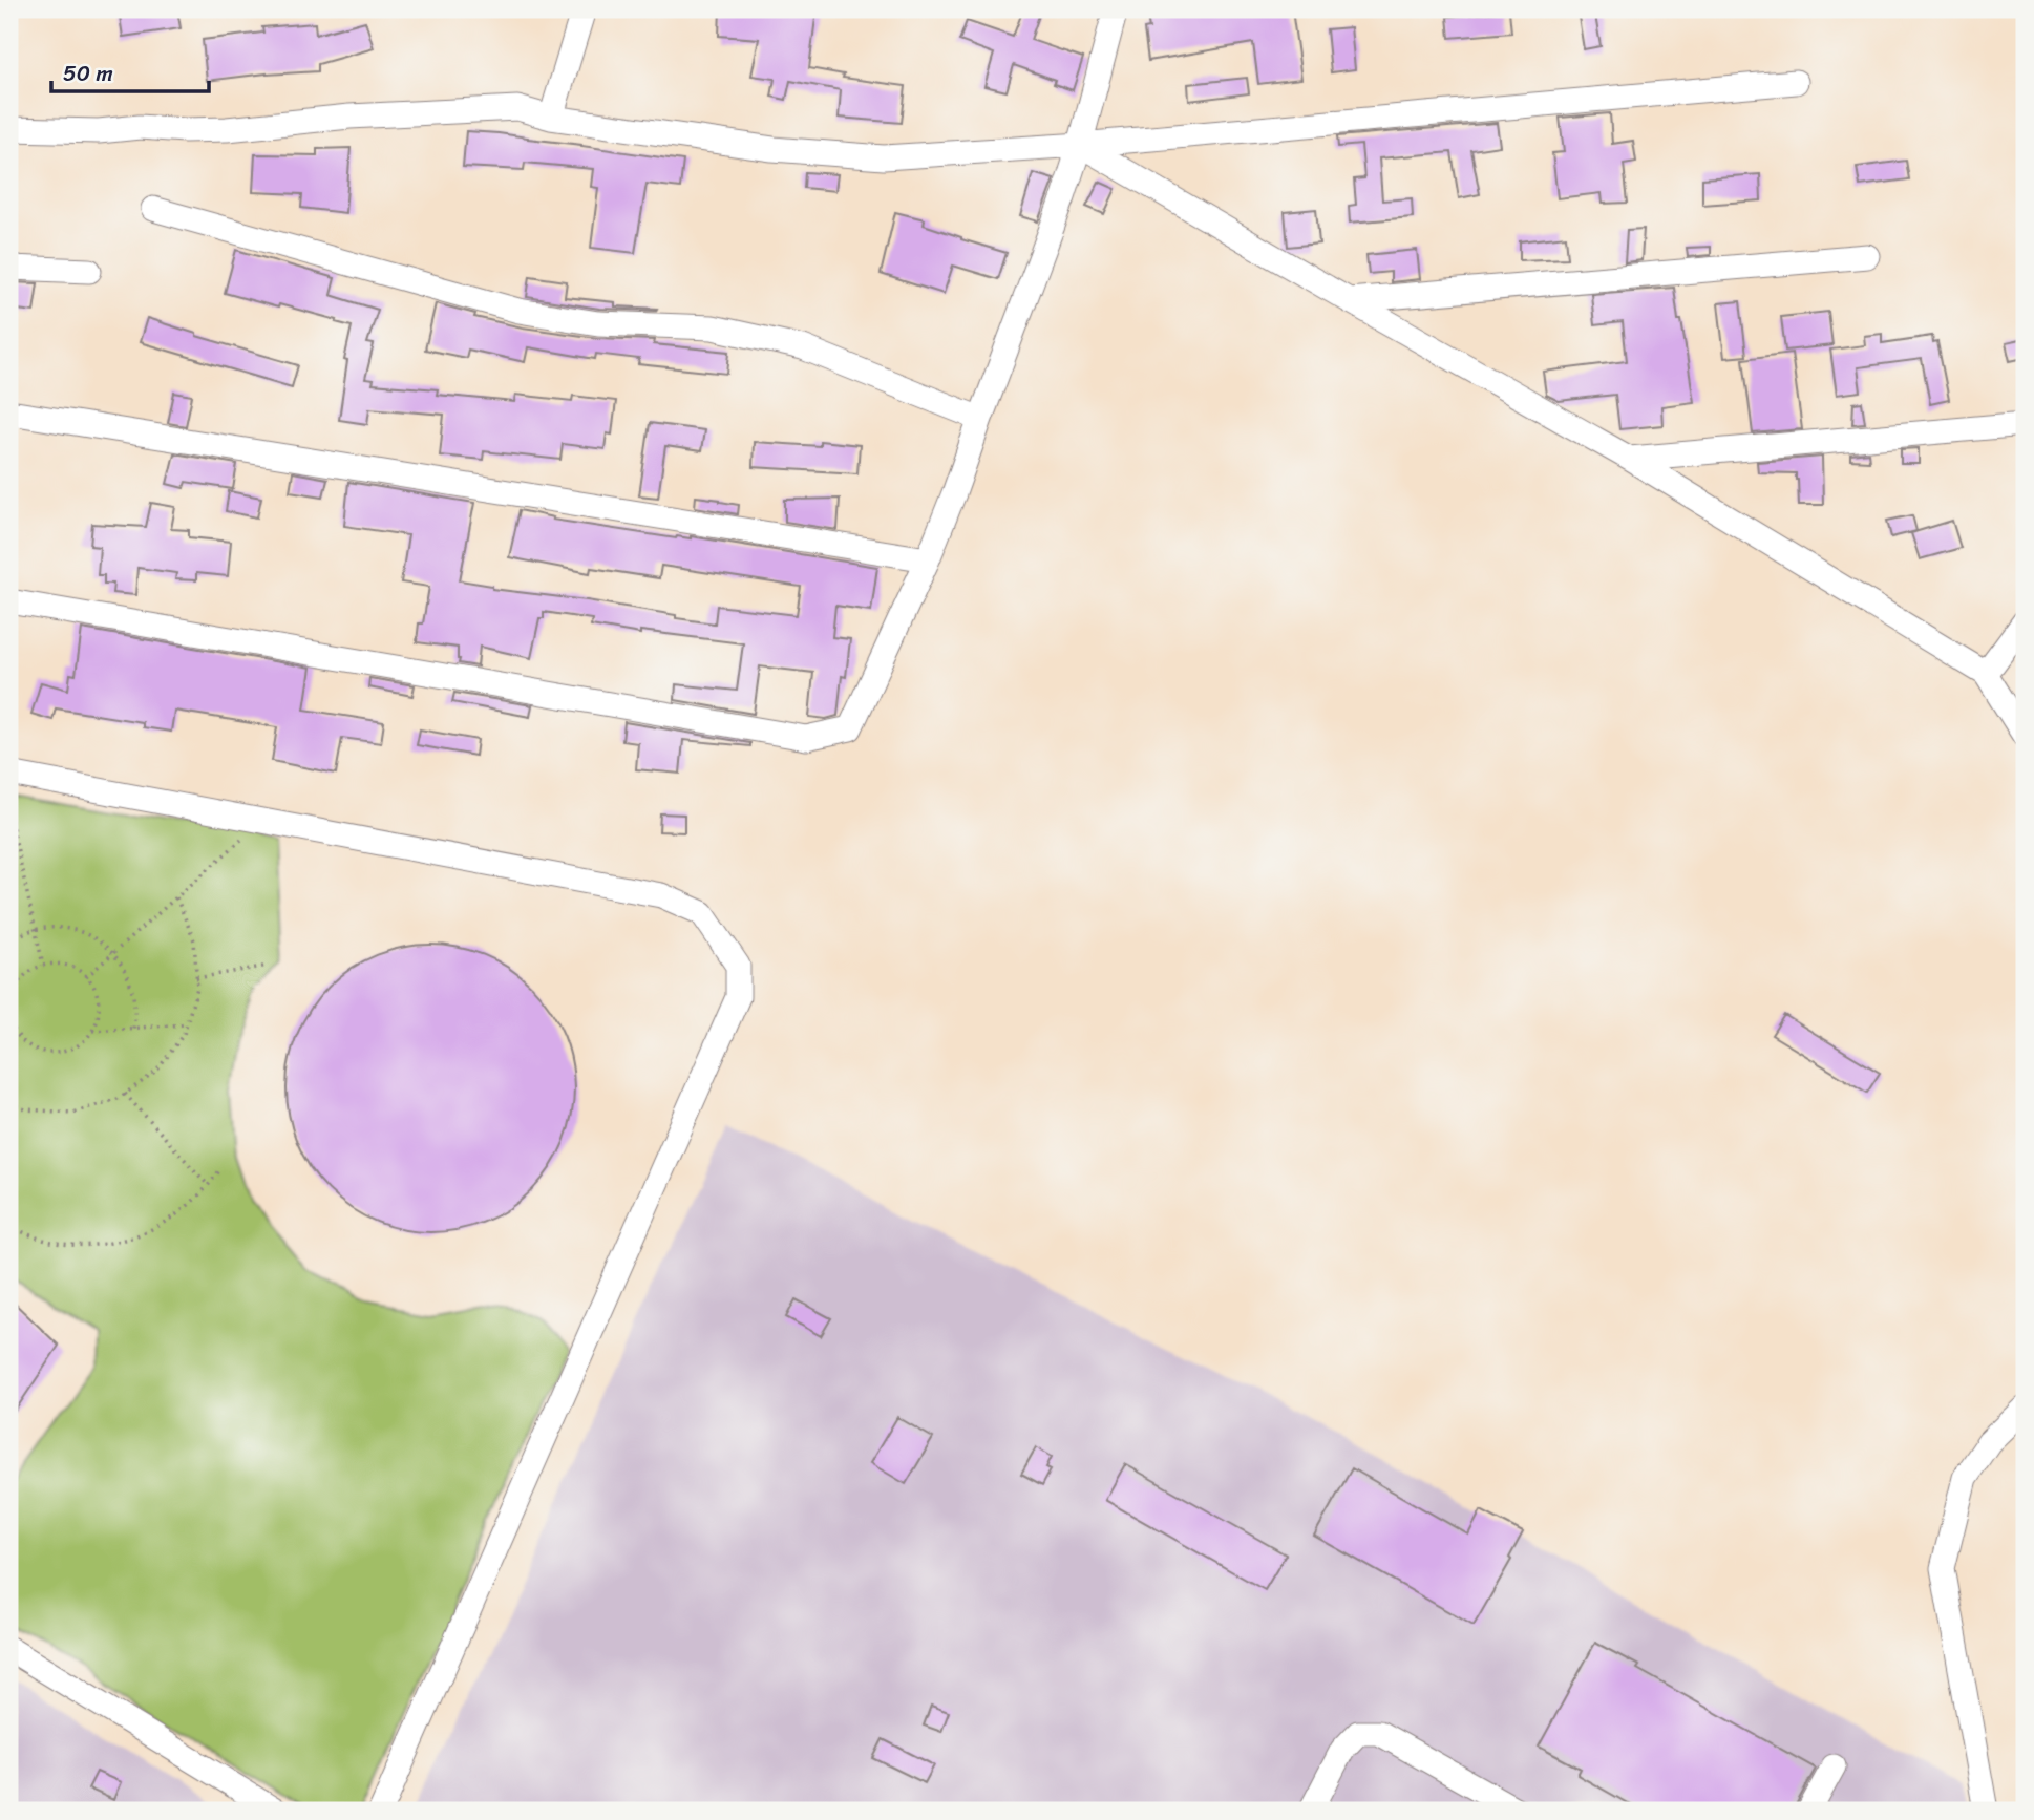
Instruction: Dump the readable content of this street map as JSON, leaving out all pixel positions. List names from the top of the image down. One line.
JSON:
{"scale_bar":"50 m"}
